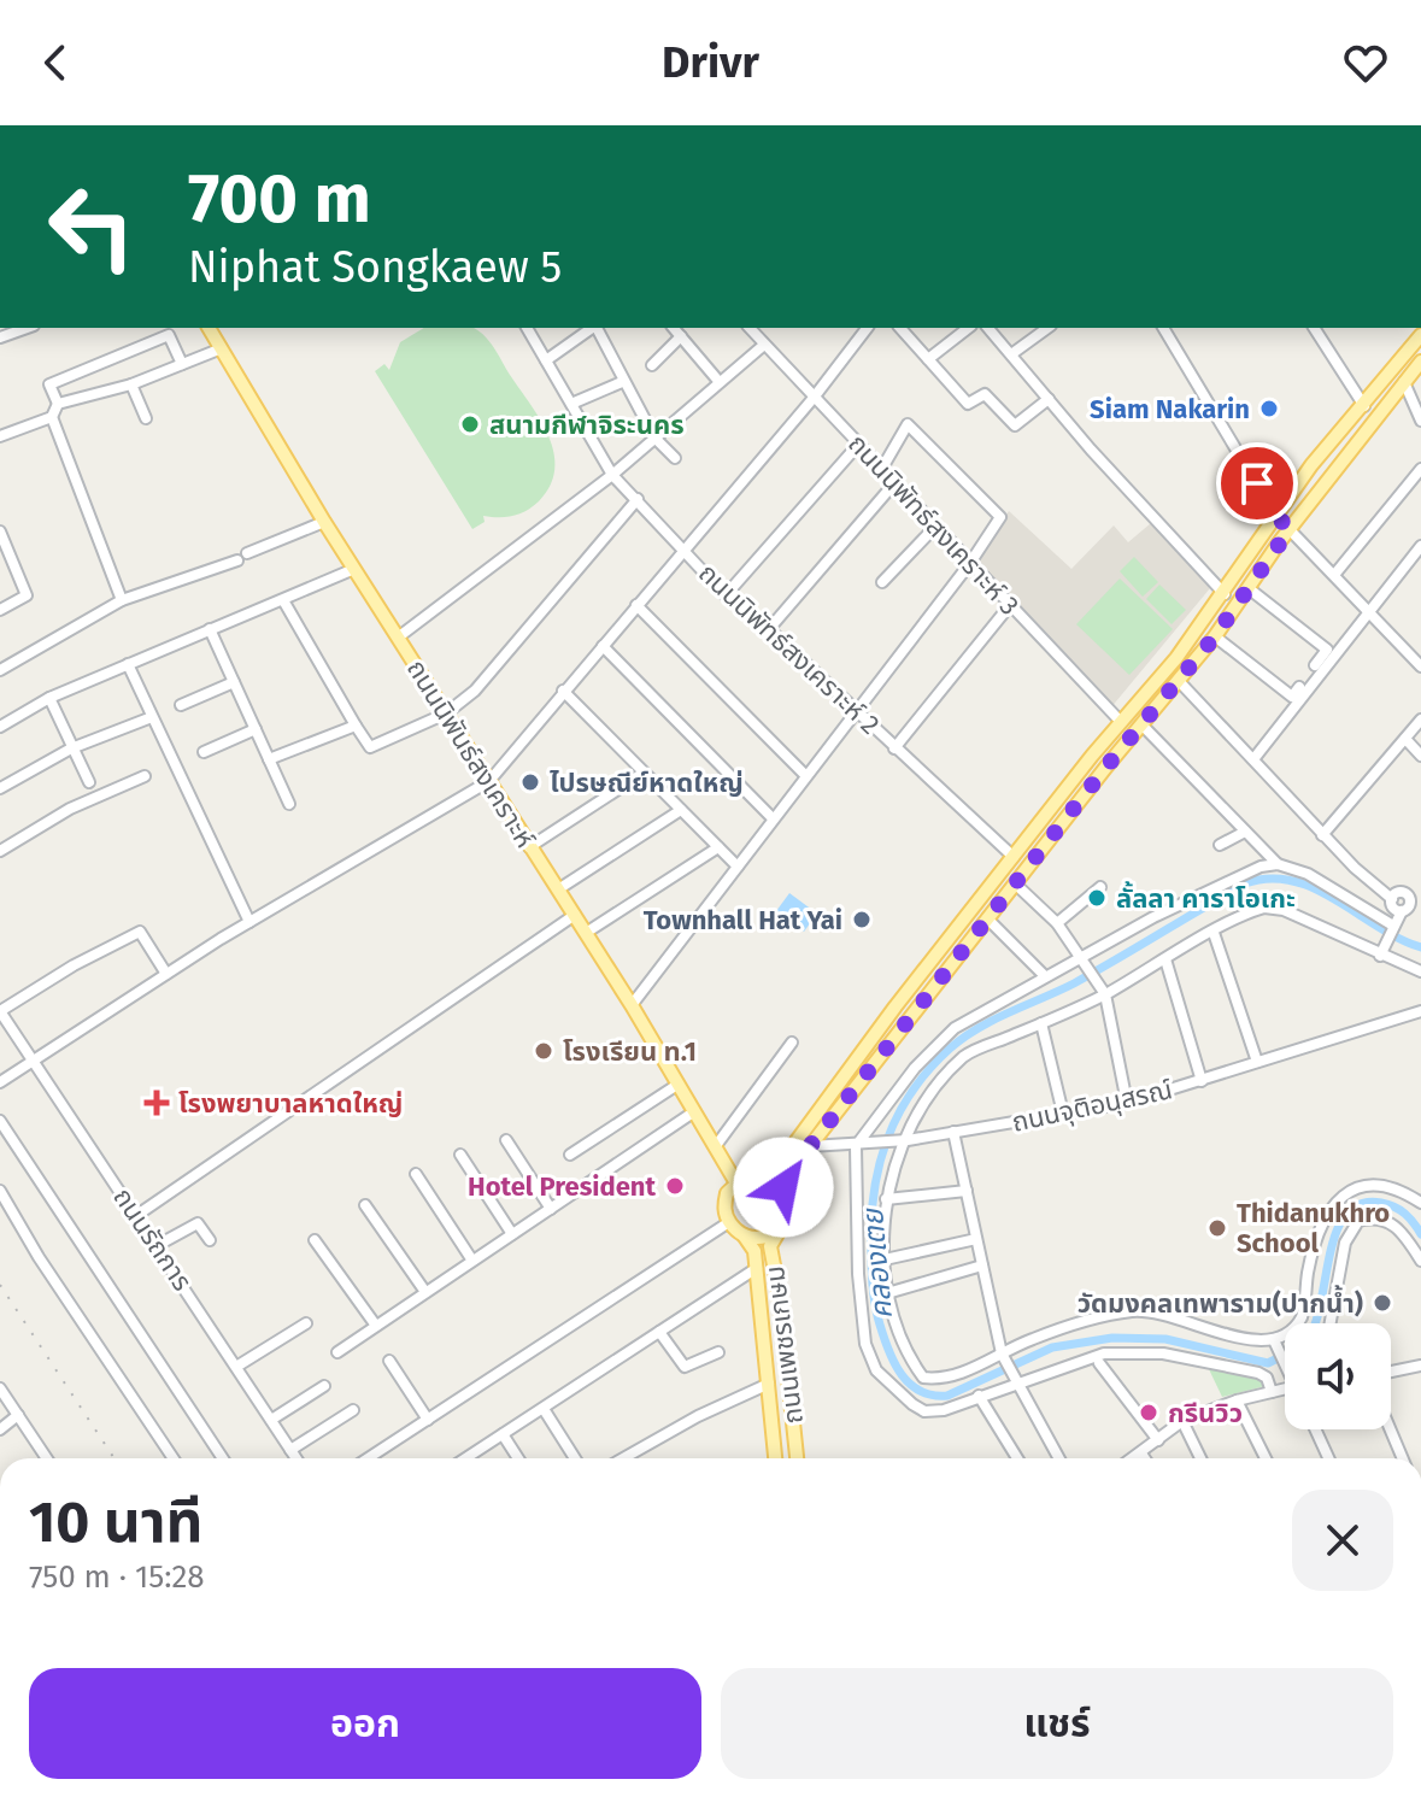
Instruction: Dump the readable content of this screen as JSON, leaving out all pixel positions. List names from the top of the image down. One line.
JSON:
{"streets":{"main road":["ถนนนิพันธ์สงเคราะห์","ถนนเพชรเกษม"],"street":["ถนนนิพัทธ์สงเคราะห์ 3","ถนนนิพัทธ์สงเคราะห์ 2","ถนนจุติอนุสรณ์","ถนนรัถการ"]},"crossings":[["ถนนนิพันธ์สงเคราะห์","ถนนเพชรเกษม"]],"water":["คลองเตย"],"places":{"other":["Siam Nakarin","สนามกีฬาจิระนคร","ไปรษณีย์หาดใหญ่","ลั้ลลา คาราโอเกะ","Townhall Hat Yai","โรงเรียน ท.1","Hotel President","Thidanukhro School","วัดมงคลเทพาราม(ปากน้ำ)","กรีนวิว"],"health":["โรงพยาบาลหาดใหญ่"]},"page":{"header":"Drivr","turn":["700 m","Niphat Songkaew 5"],"heading":["10 นาที","750 m · 15:28"],"buttons":["ออก","แชร์"]}}
